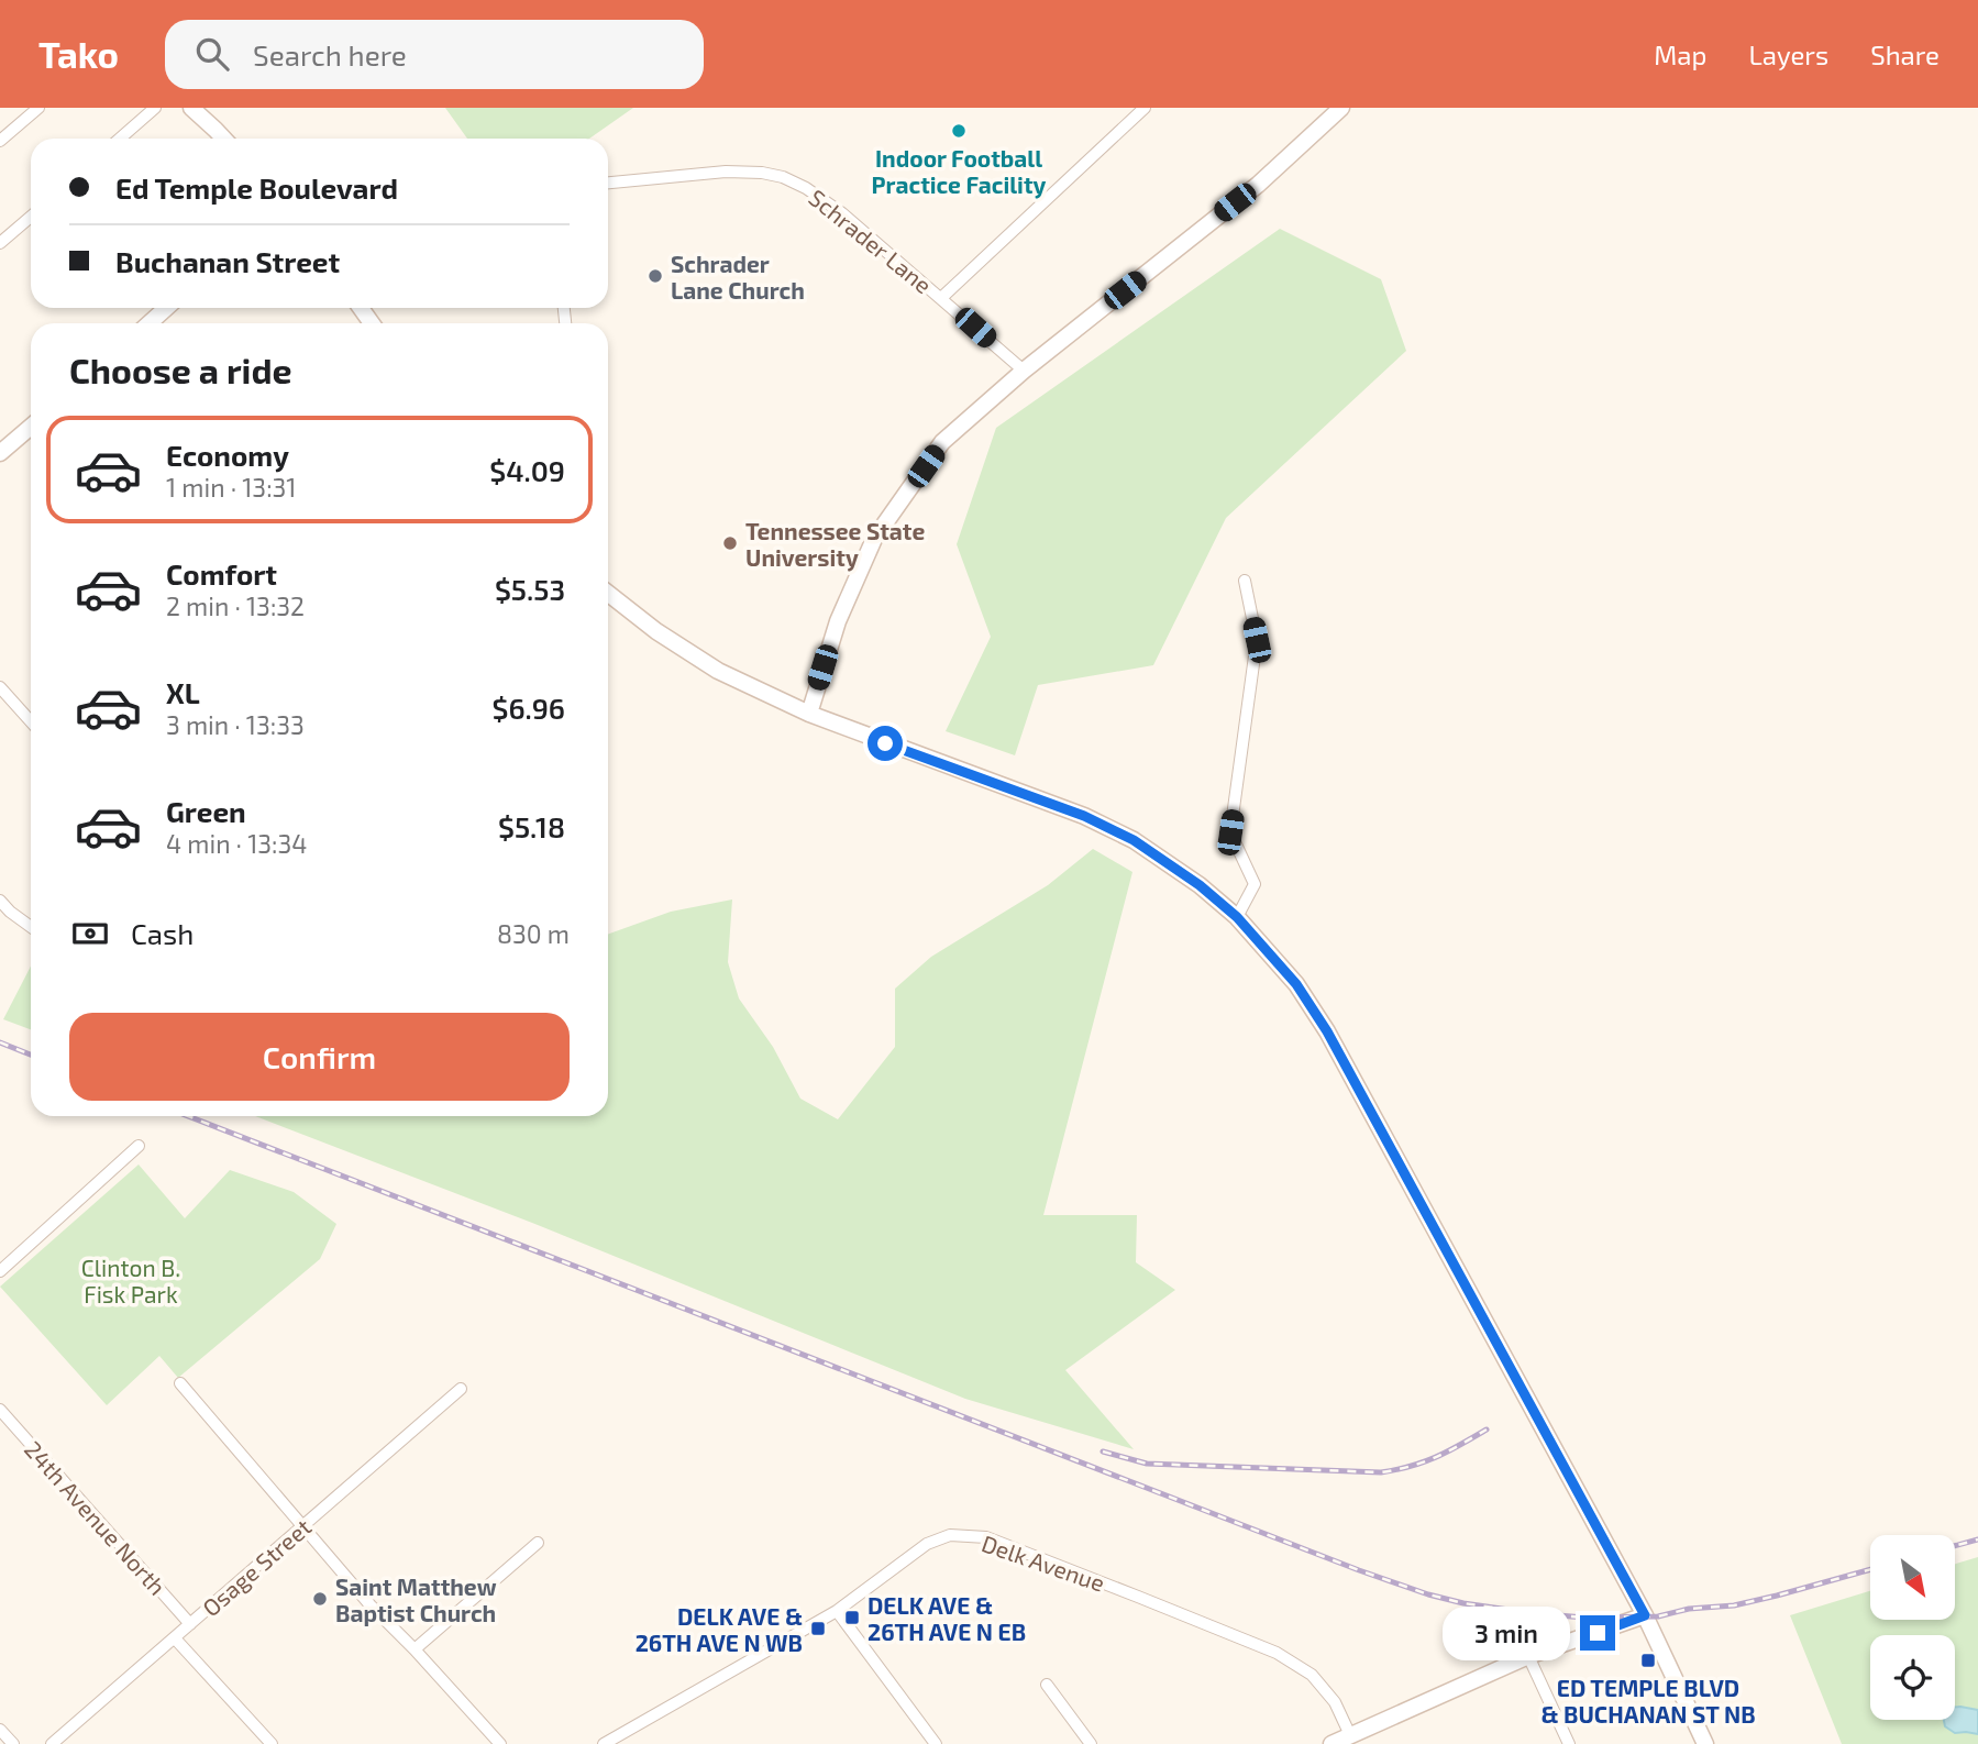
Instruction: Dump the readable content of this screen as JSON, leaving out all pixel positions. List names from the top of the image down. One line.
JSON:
{"streets":{"street":["Schrader Lane","24th Avenue North","Delk Avenue","Osage Street"]},"crossings":[["24th Avenue North","Osage Street"]],"parks":["Clinton B. Fisk Park"],"places":{"other":["Indoor Football Practice Facility","Schrader Lane Church","Tennessee State University","Saint Matthew Baptist Church"],"transit":["DELK AVE & 26TH AVE N EB","DELK AVE & 26TH AVE N WB","ED TEMPLE BLVD & BUCHANAN ST NB"]},"north":"bottom right","page":{"header":"Tako","search":"Search here","nav":["Map","Layers","Share"],"banner":["Ed Temple Boulevard","Buchanan Street"],"heading":"Choose a ride","list":[{"name":"Economy","note":"1 min · 13:31","value":"$4.09"},{"name":"Comfort","note":"2 min · 13:32","value":"$5.53"},{"name":"XL","note":"3 min · 13:33","value":"$6.96"},{"name":"Green","note":"4 min · 13:34","value":"$5.18"}],"pay":["Cash","830 m"],"buttons":"Confirm","bubble":"3 min"}}
